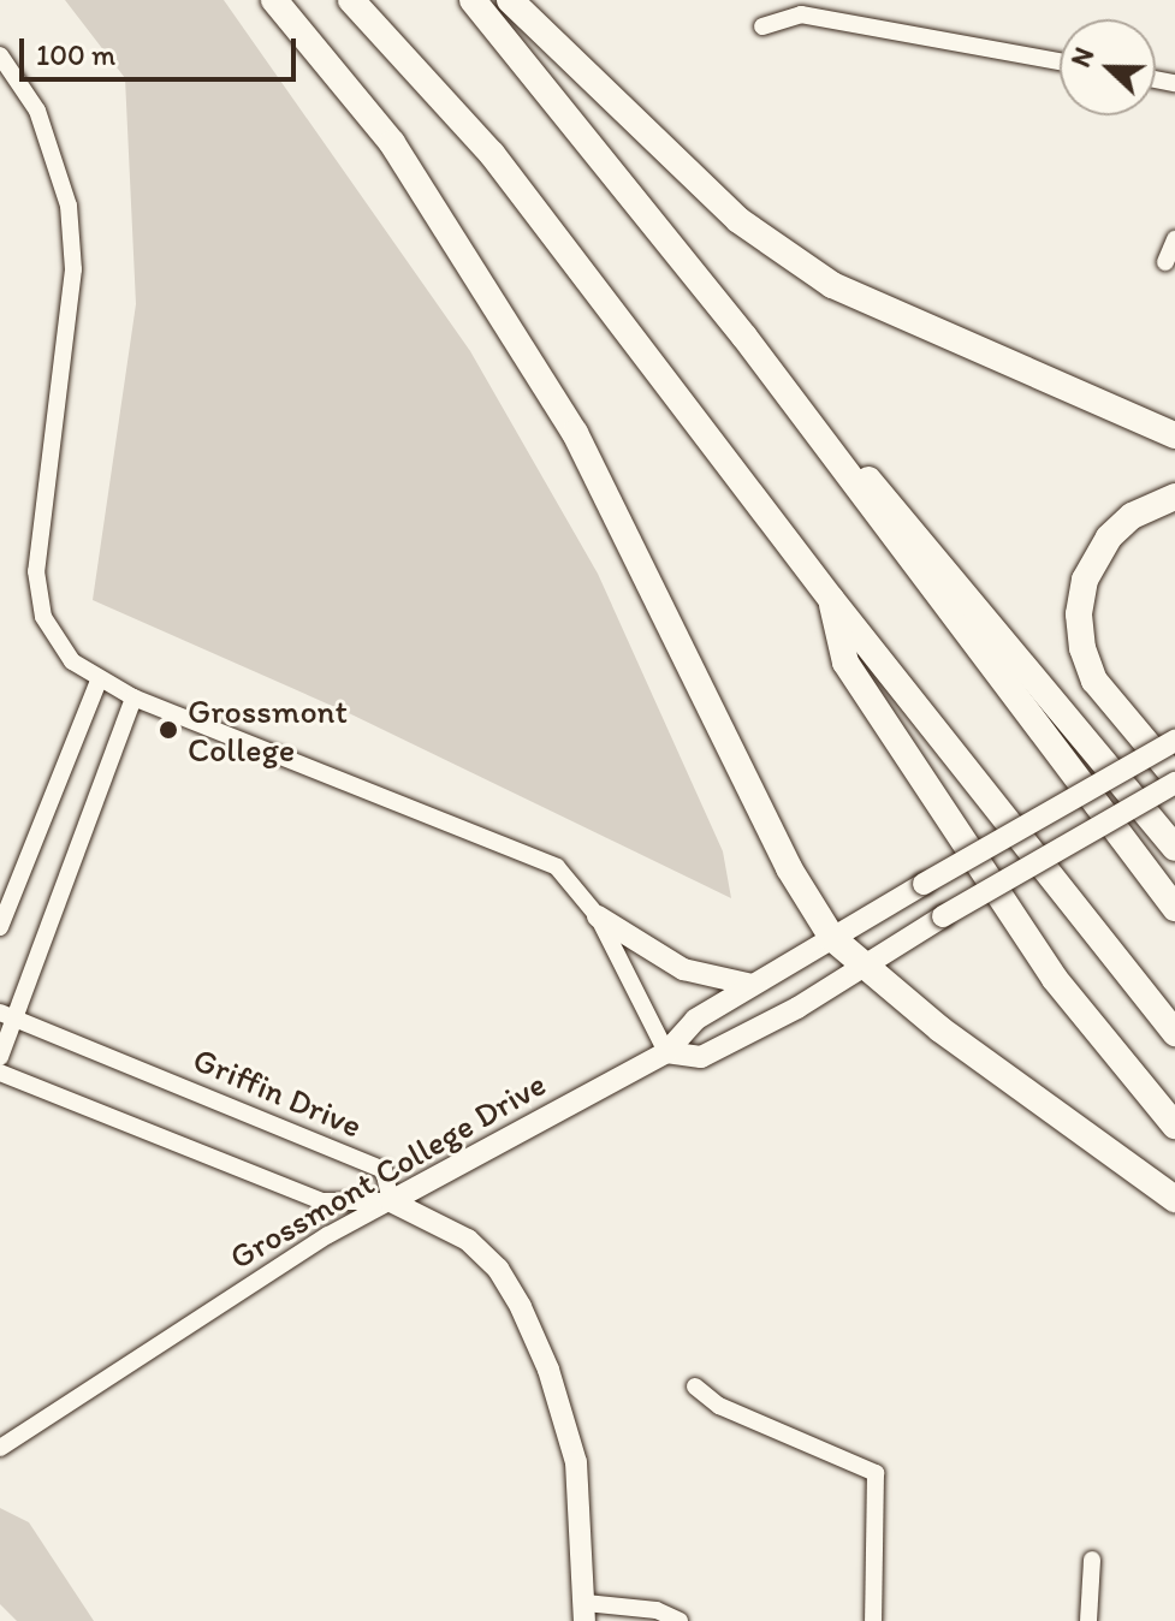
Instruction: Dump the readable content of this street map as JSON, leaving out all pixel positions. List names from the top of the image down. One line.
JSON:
{"streets":{"main road":["Grossmont College Drive"],"street":["Griffin Drive"]},"crossings":[["Griffin Drive","Grossmont College Drive"]],"places":["Grossmont College"],"scale_bar":"100 m","north":"left"}
